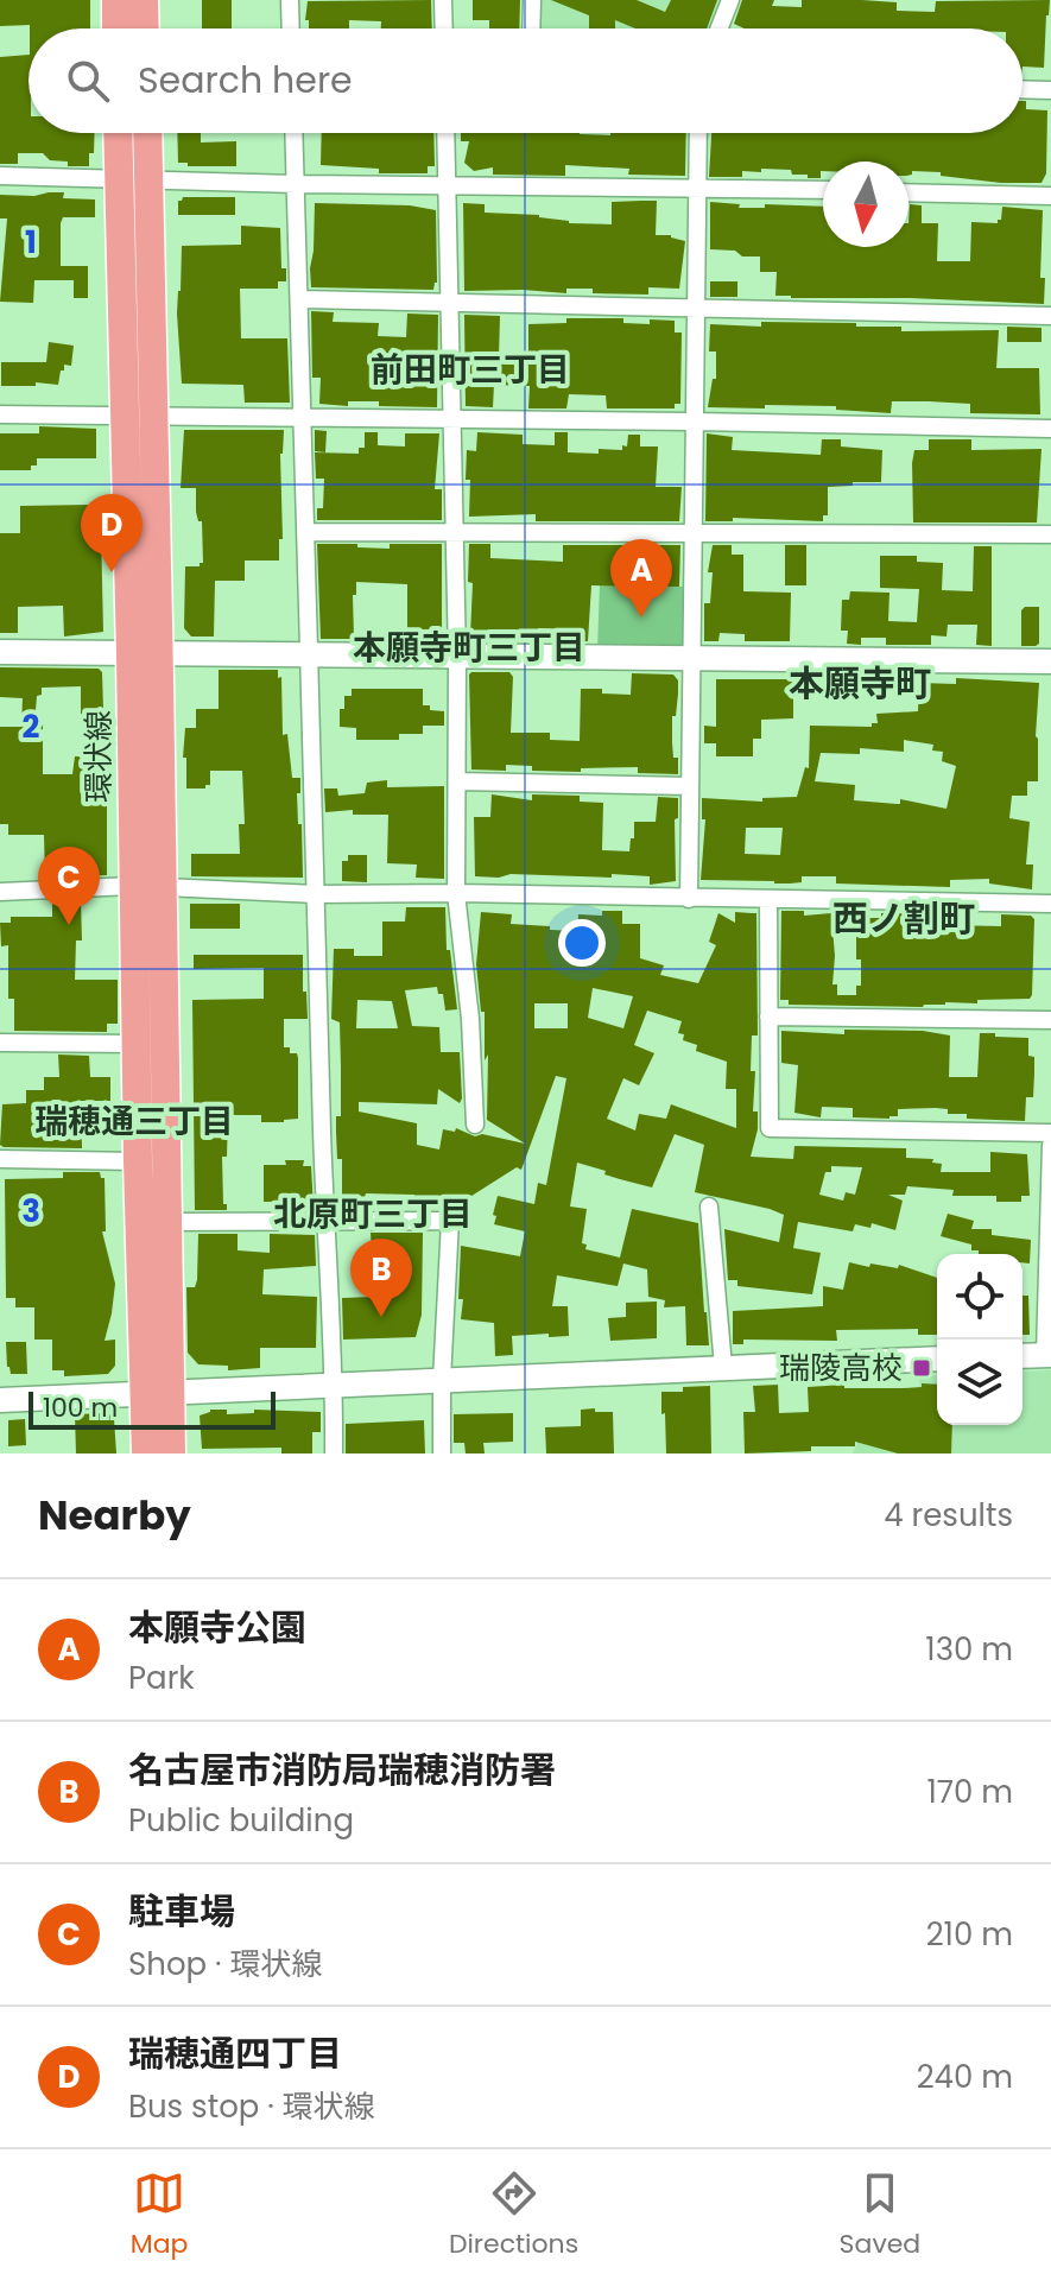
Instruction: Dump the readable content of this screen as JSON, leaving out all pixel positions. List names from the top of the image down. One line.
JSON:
{"streets":{"main road":["環状線"]},"districts":["前田町三丁目","本願寺町三丁目","本願寺町","西ノ割町","瑞穂通三丁目","北原町三丁目"],"places":{"transit":["瑞陵高校"]},"scale_bar":"100 m","north":"bottom","page":{"search":"Search here","pins":["D","A","C","B"],"scale":"100 m","heading":["Nearby","4 results"],"list":[{"mark":"A","name":"本願寺公園","note":"Park","value":"130 m"},{"mark":"B","name":"名古屋市消防局瑞穂消防署","note":"Public building","value":"170 m"},{"mark":"C","name":"駐車場","note":"Shop · 環状線","value":"210 m"},{"mark":"D","name":"瑞穂通四丁目","note":"Bus stop · 環状線","value":"240 m"}],"nav":["Map","Directions","Saved"]},"grid":{"rows":["1","2","3"]}}
